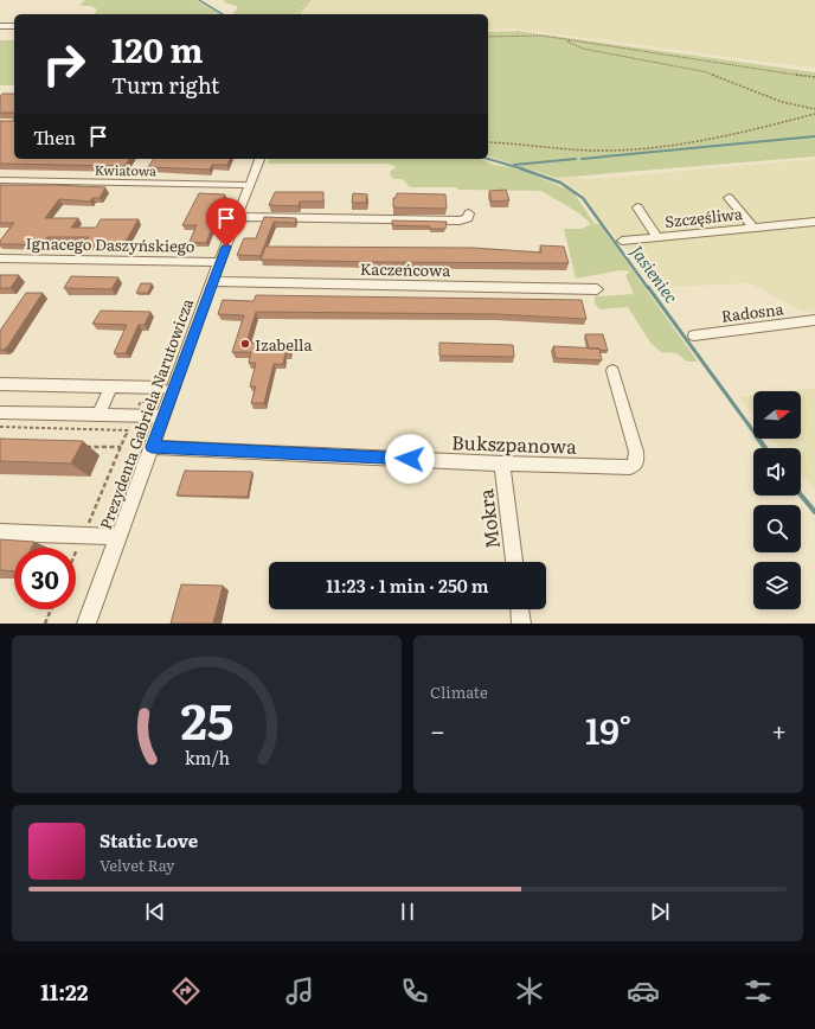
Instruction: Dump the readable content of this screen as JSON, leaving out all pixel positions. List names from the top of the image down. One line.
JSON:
{"streets":{"street":["Kwiatowa","Szczęśliwa","Ignacego Daszyńskiego","Kaczeńcowa","Radosna","Prezydenta Gabriela Narutowicza","Bukszpanowa","Mokra"]},"crossings":[["Kwiatowa","Prezydenta Gabriela Narutowicza"],["Ignacego Daszyńskiego","Prezydenta Gabriela Narutowicza"],["Kaczeńcowa","Prezydenta Gabriela Narutowicza"],["Prezydenta Gabriela Narutowicza","Bukszpanowa"],["Bukszpanowa","Mokra"]],"water":["Jasieniec"],"places":["Izabella"],"north":"right","page":{"turn":["120 m","Turn right"],"then":"Then","limit":"30","trip":"11:23 · 1 min · 250 m","tile":"Climate","heat":["−","19°","+"],"song":["Static Love","Velvet Ray"],"tabs":"11:22","gauge":["25","km/h"]}}
